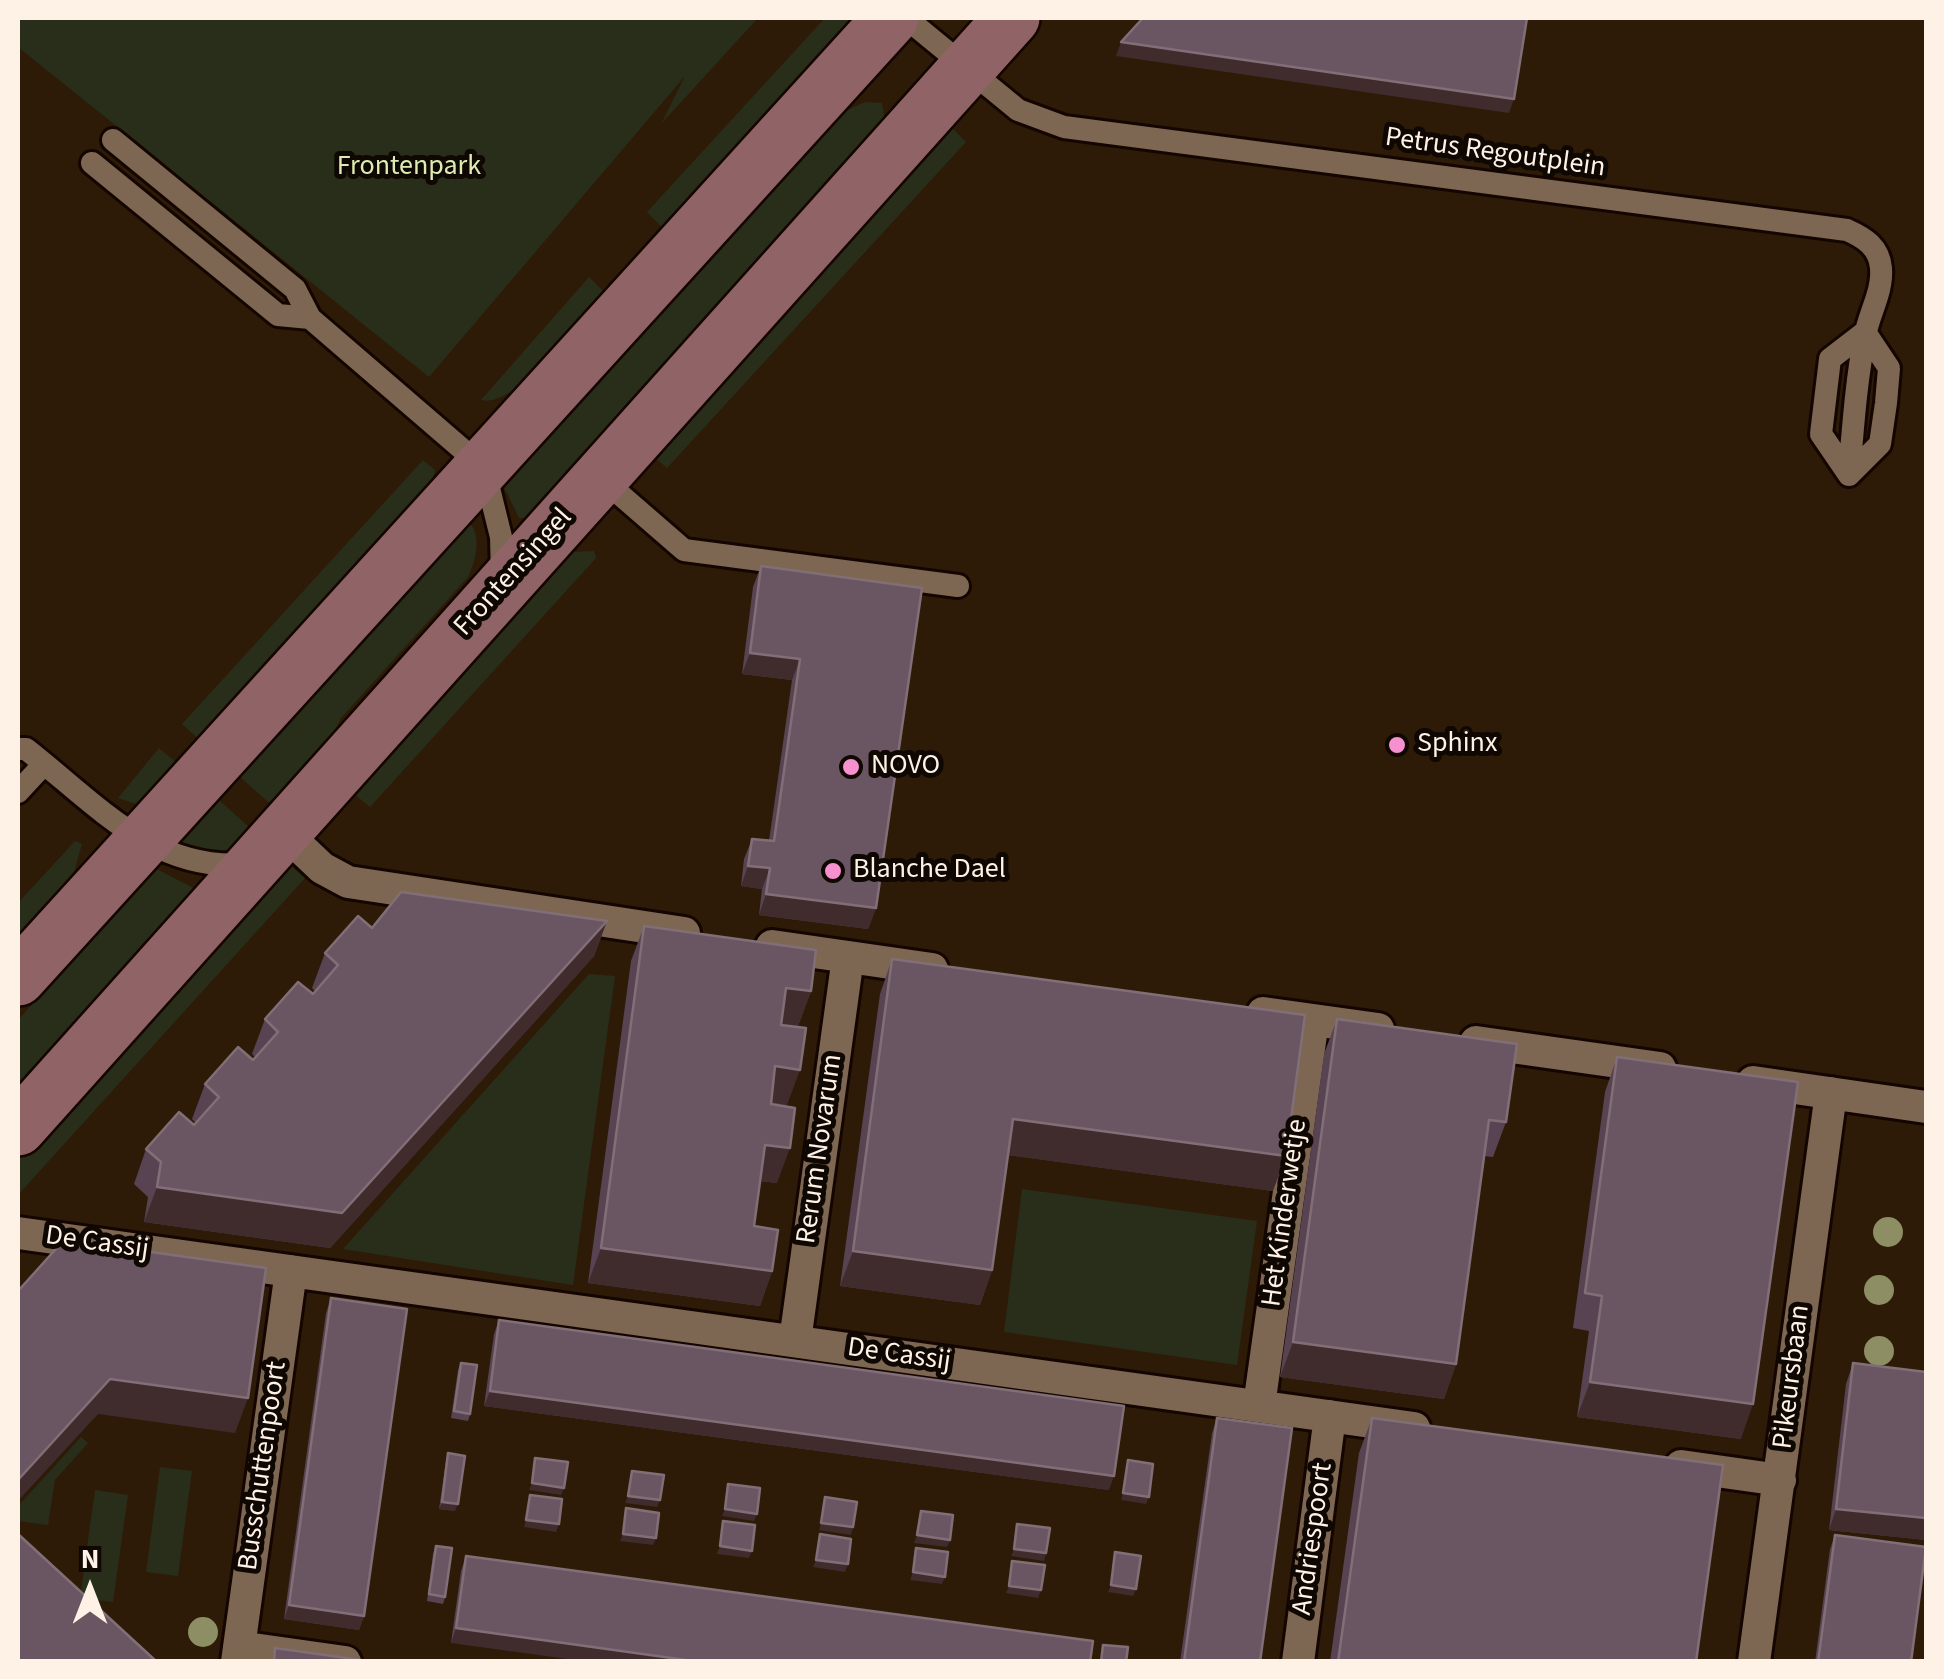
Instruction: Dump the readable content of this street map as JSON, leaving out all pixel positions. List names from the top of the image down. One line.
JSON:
{"streets":{"main road":["Frontensingel"],"street":["Rerum Novarum","Het Kinderwetje","De Cassij","Pikeursbaan","Busschuttenpoort","Andriespoort"],"lane":["Petrus Regoutplein"]},"crossings":[["Petrus Regoutplein","Frontensingel"],["Rerum Novarum","De Cassij"],["Het Kinderwetje","De Cassij"],["De Cassij","Busschuttenpoort"],["De Cassij","Andriespoort"]],"parks":["Frontenpark"],"places":["Sphinx","NOVO","Blanche Dael"],"north":"top"}
